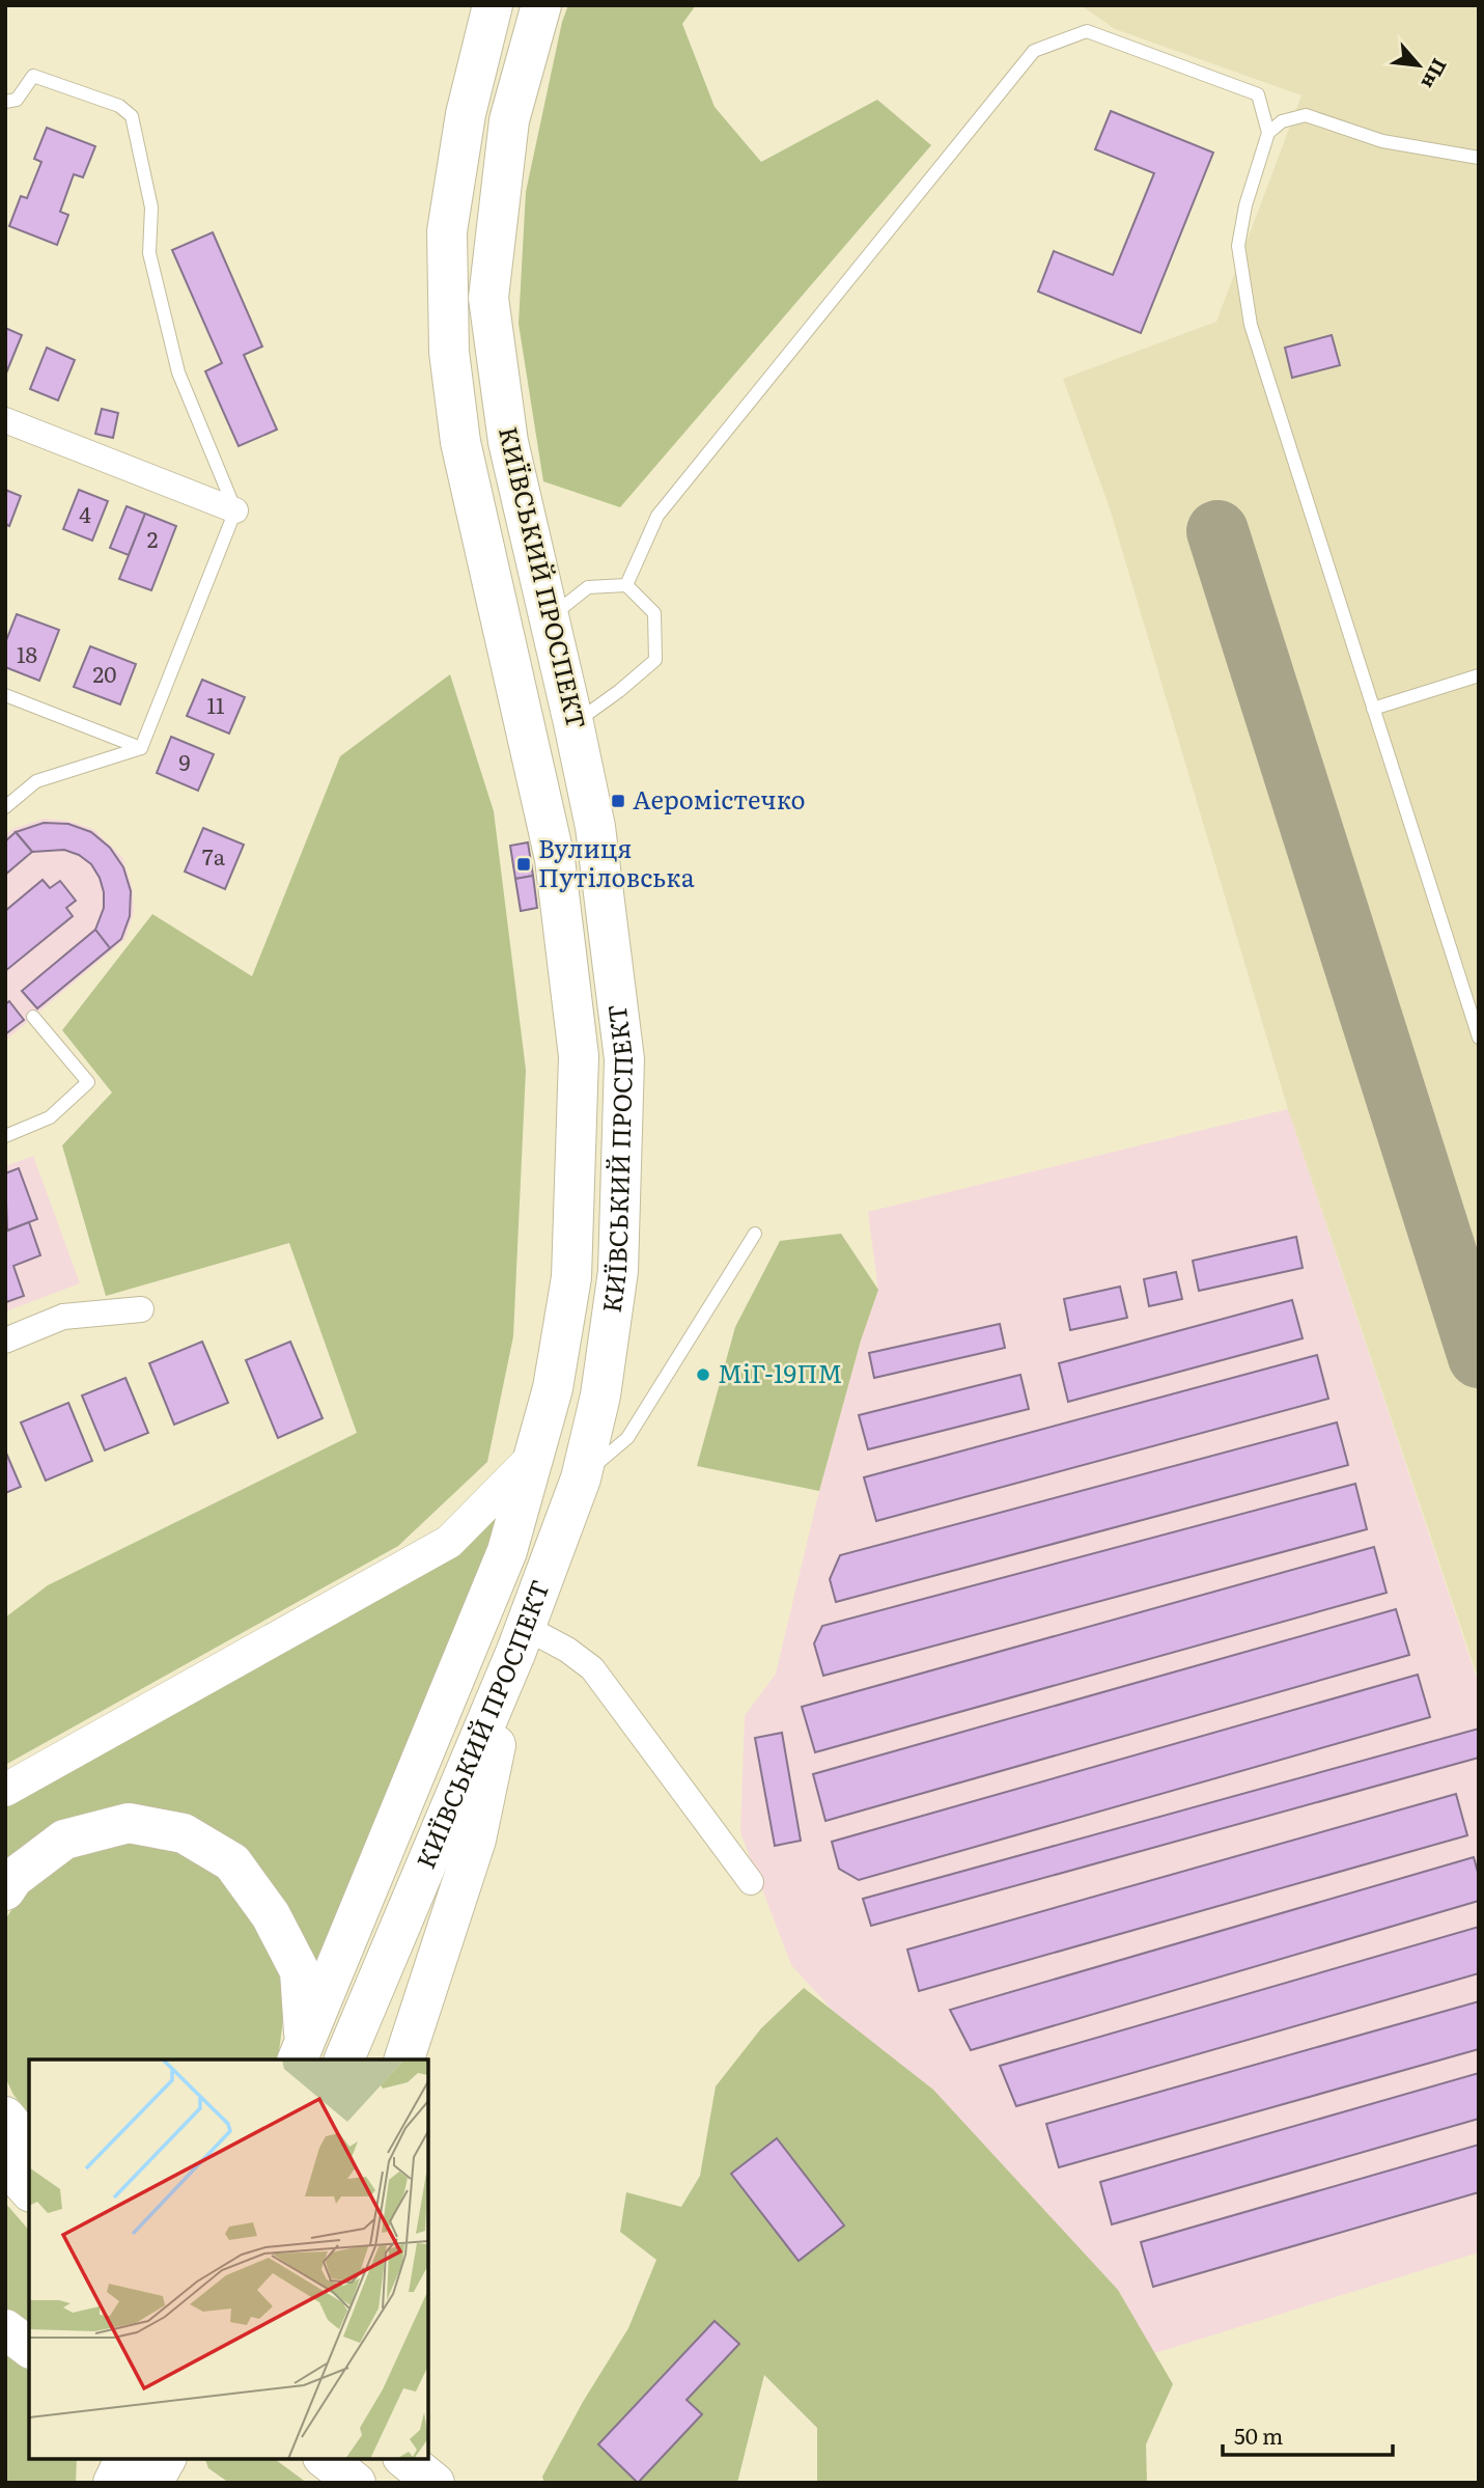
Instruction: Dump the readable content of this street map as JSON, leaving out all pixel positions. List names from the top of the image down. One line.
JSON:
{"streets":{"main road":["КИЇВСЬКИЙ ПРОСПЕКТ"]},"places":{"transit":["Аеромістечко","Вулиця Путіловська"],"other":["МіГ-19ПМ"]},"house_numbers":["4","2","18","20","11","9","7а"],"scale_bar":"50 m","north":"bottom right"}
